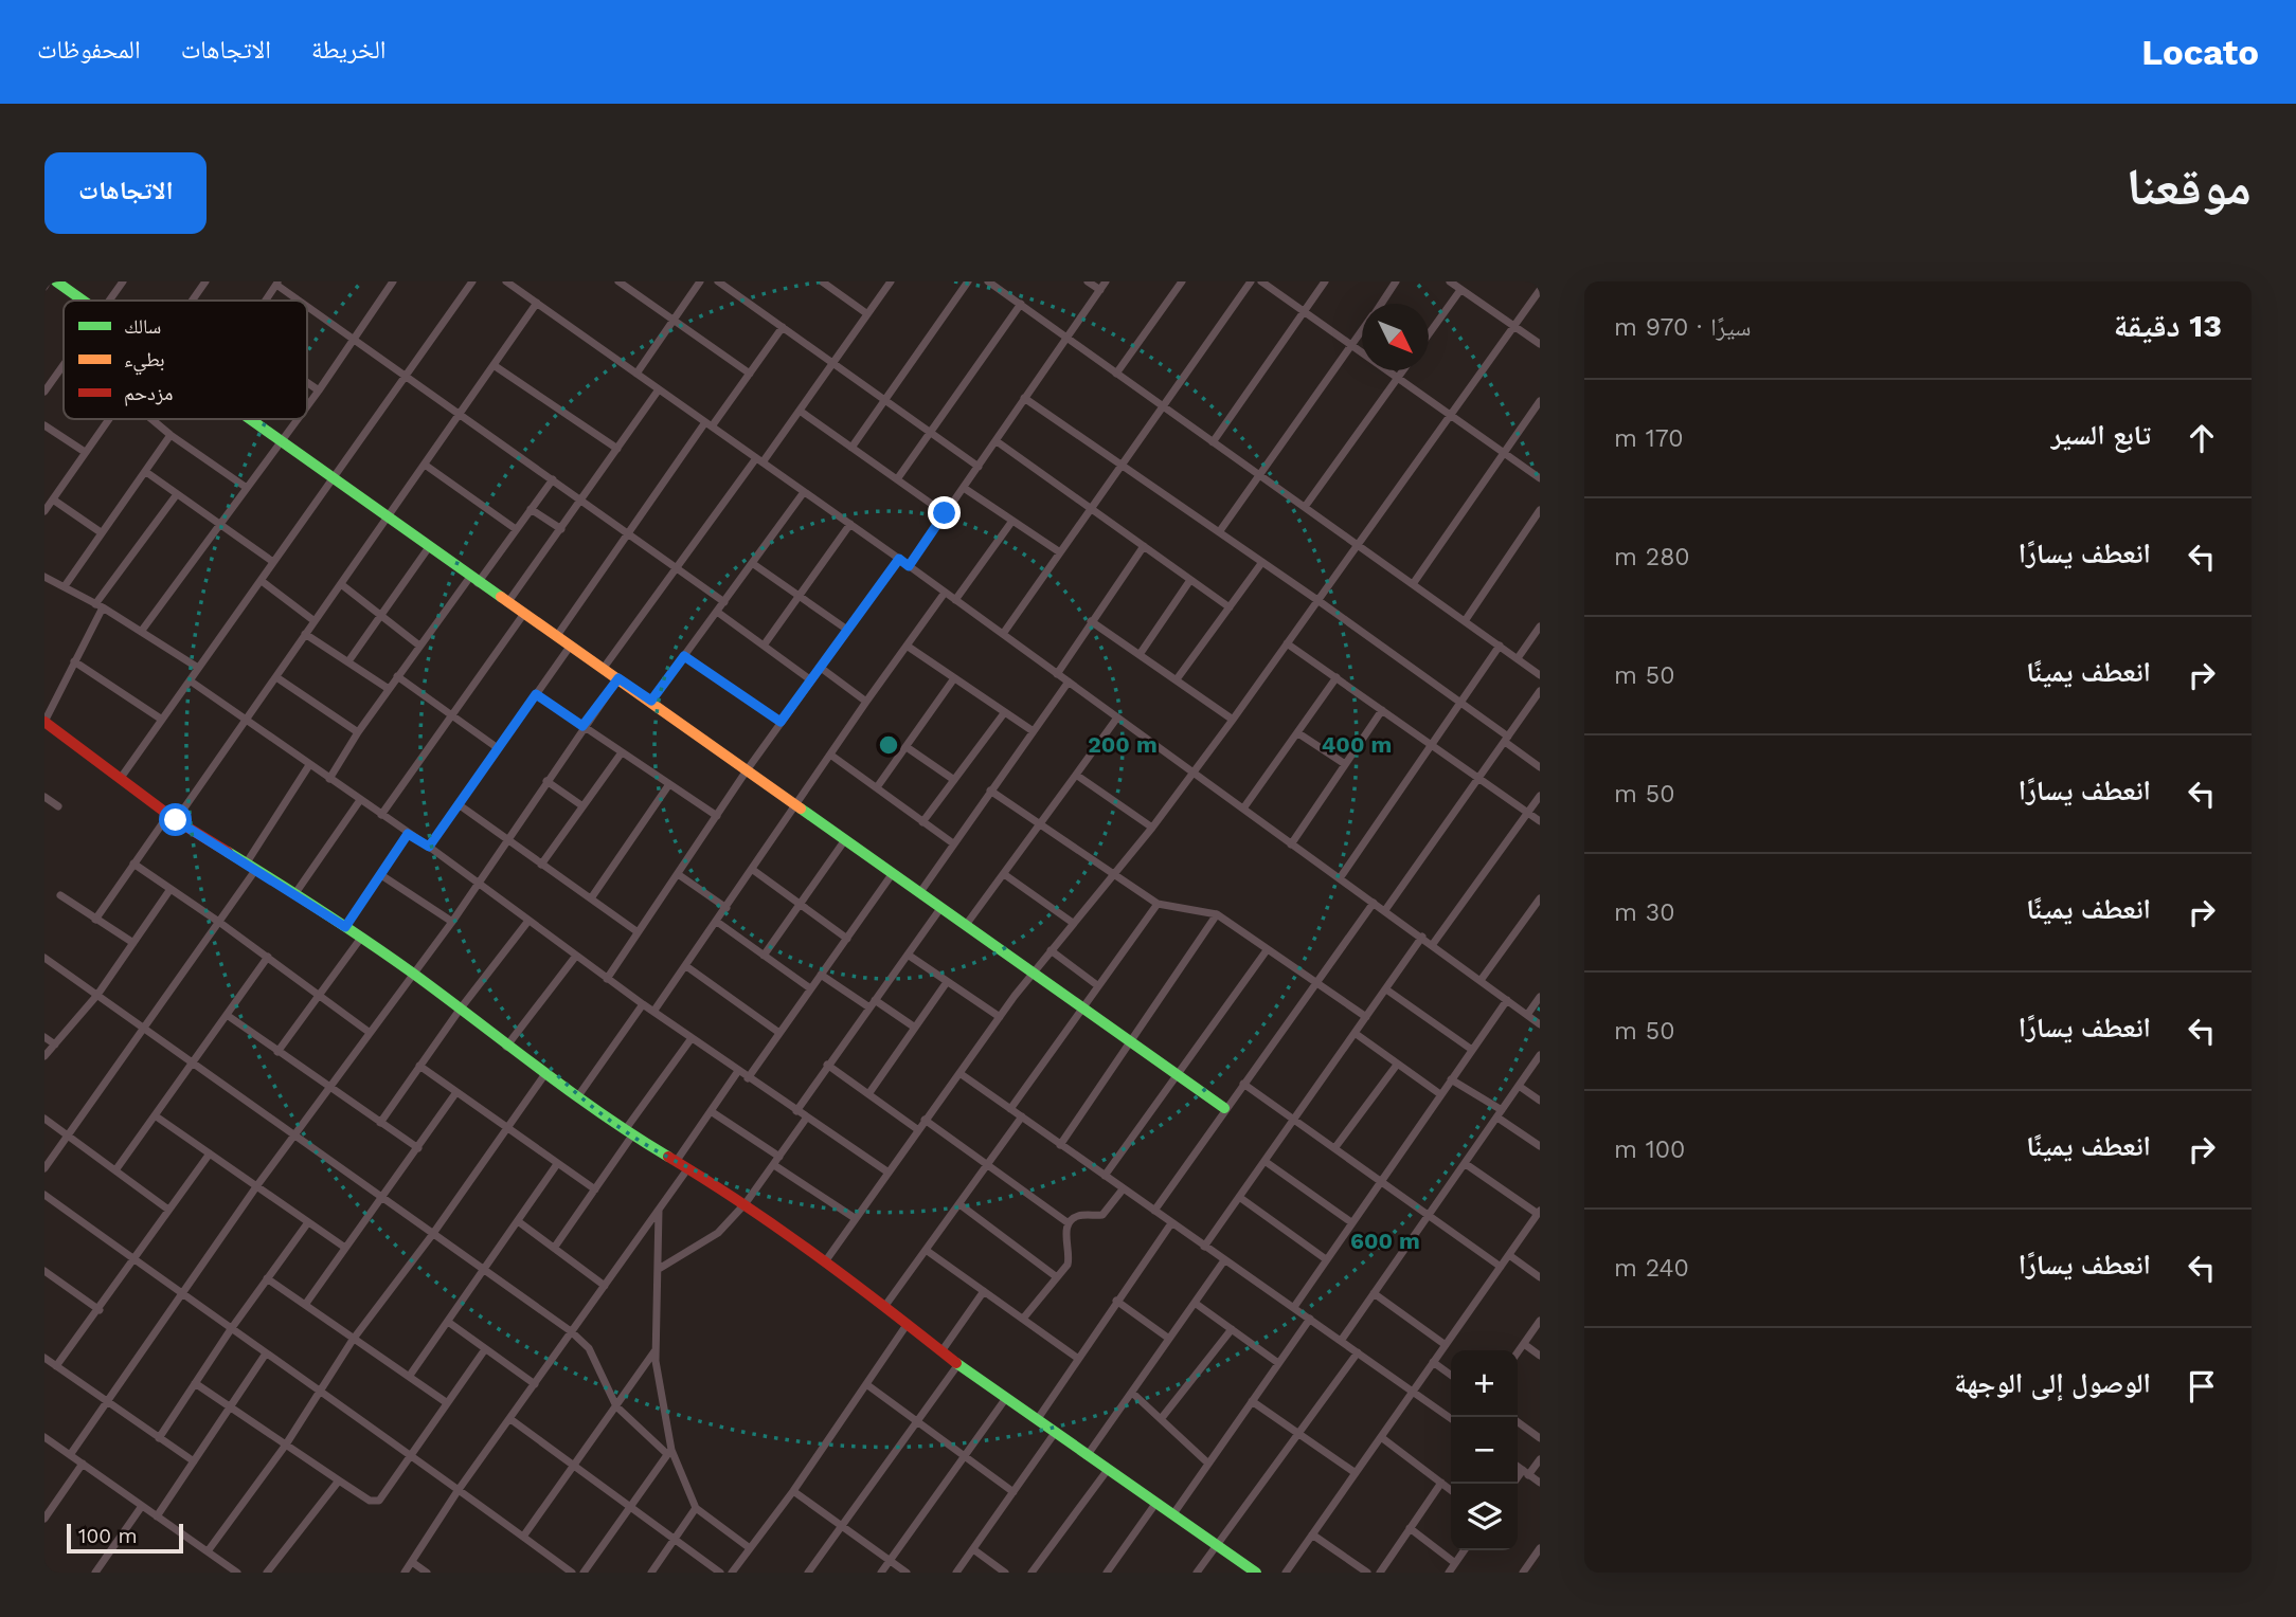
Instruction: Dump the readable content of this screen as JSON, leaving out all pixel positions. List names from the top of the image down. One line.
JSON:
{"legend":["سالك","بطيء","مزدحم"],"scale_bar":"100 m","north":"bottom right","page":{"header":"Locato","nav":["الخريطة","الاتجاهات","المحفوظات"],"title":"موقعنا","buttons":"الاتجاهات","heading":["13 دقيقة","سيرًا · 970 m"],"list":[["تابع السير","170 m"],["انعطف يسارًا","280 m"],["انعطف يمينًا","50 m"],["انعطف يسارًا","50 m"],["انعطف يمينًا","30 m"],["انعطف يسارًا","50 m"],["انعطف يمينًا","100 m"],["انعطف يسارًا","240 m"],"الوصول إلى الوجهة"],"map_buttons":["+","−"],"scale":"100 m"},"rings":["200 m","400 m","600 m"]}
